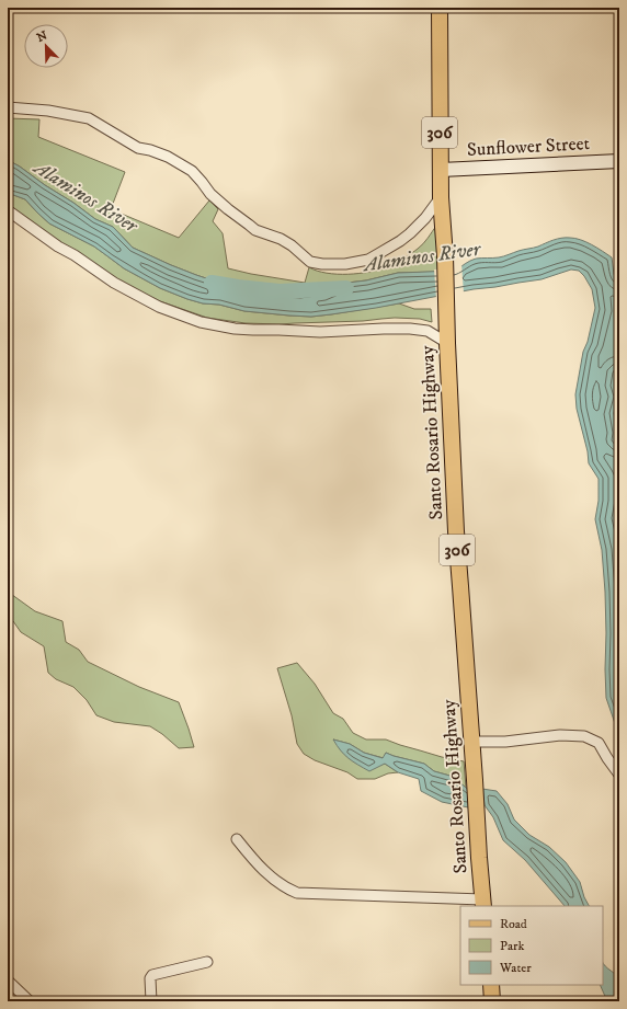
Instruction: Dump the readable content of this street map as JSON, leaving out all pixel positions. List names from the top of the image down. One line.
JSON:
{"streets":{"main road":["306","Santo Rosario Highway"],"street":["Sunflower Street"]},"crossings":[["Sunflower Street","Santo Rosario Highway"]],"water":["Alaminos River"],"legend":["Road","Park","Water"],"north":"top left"}
